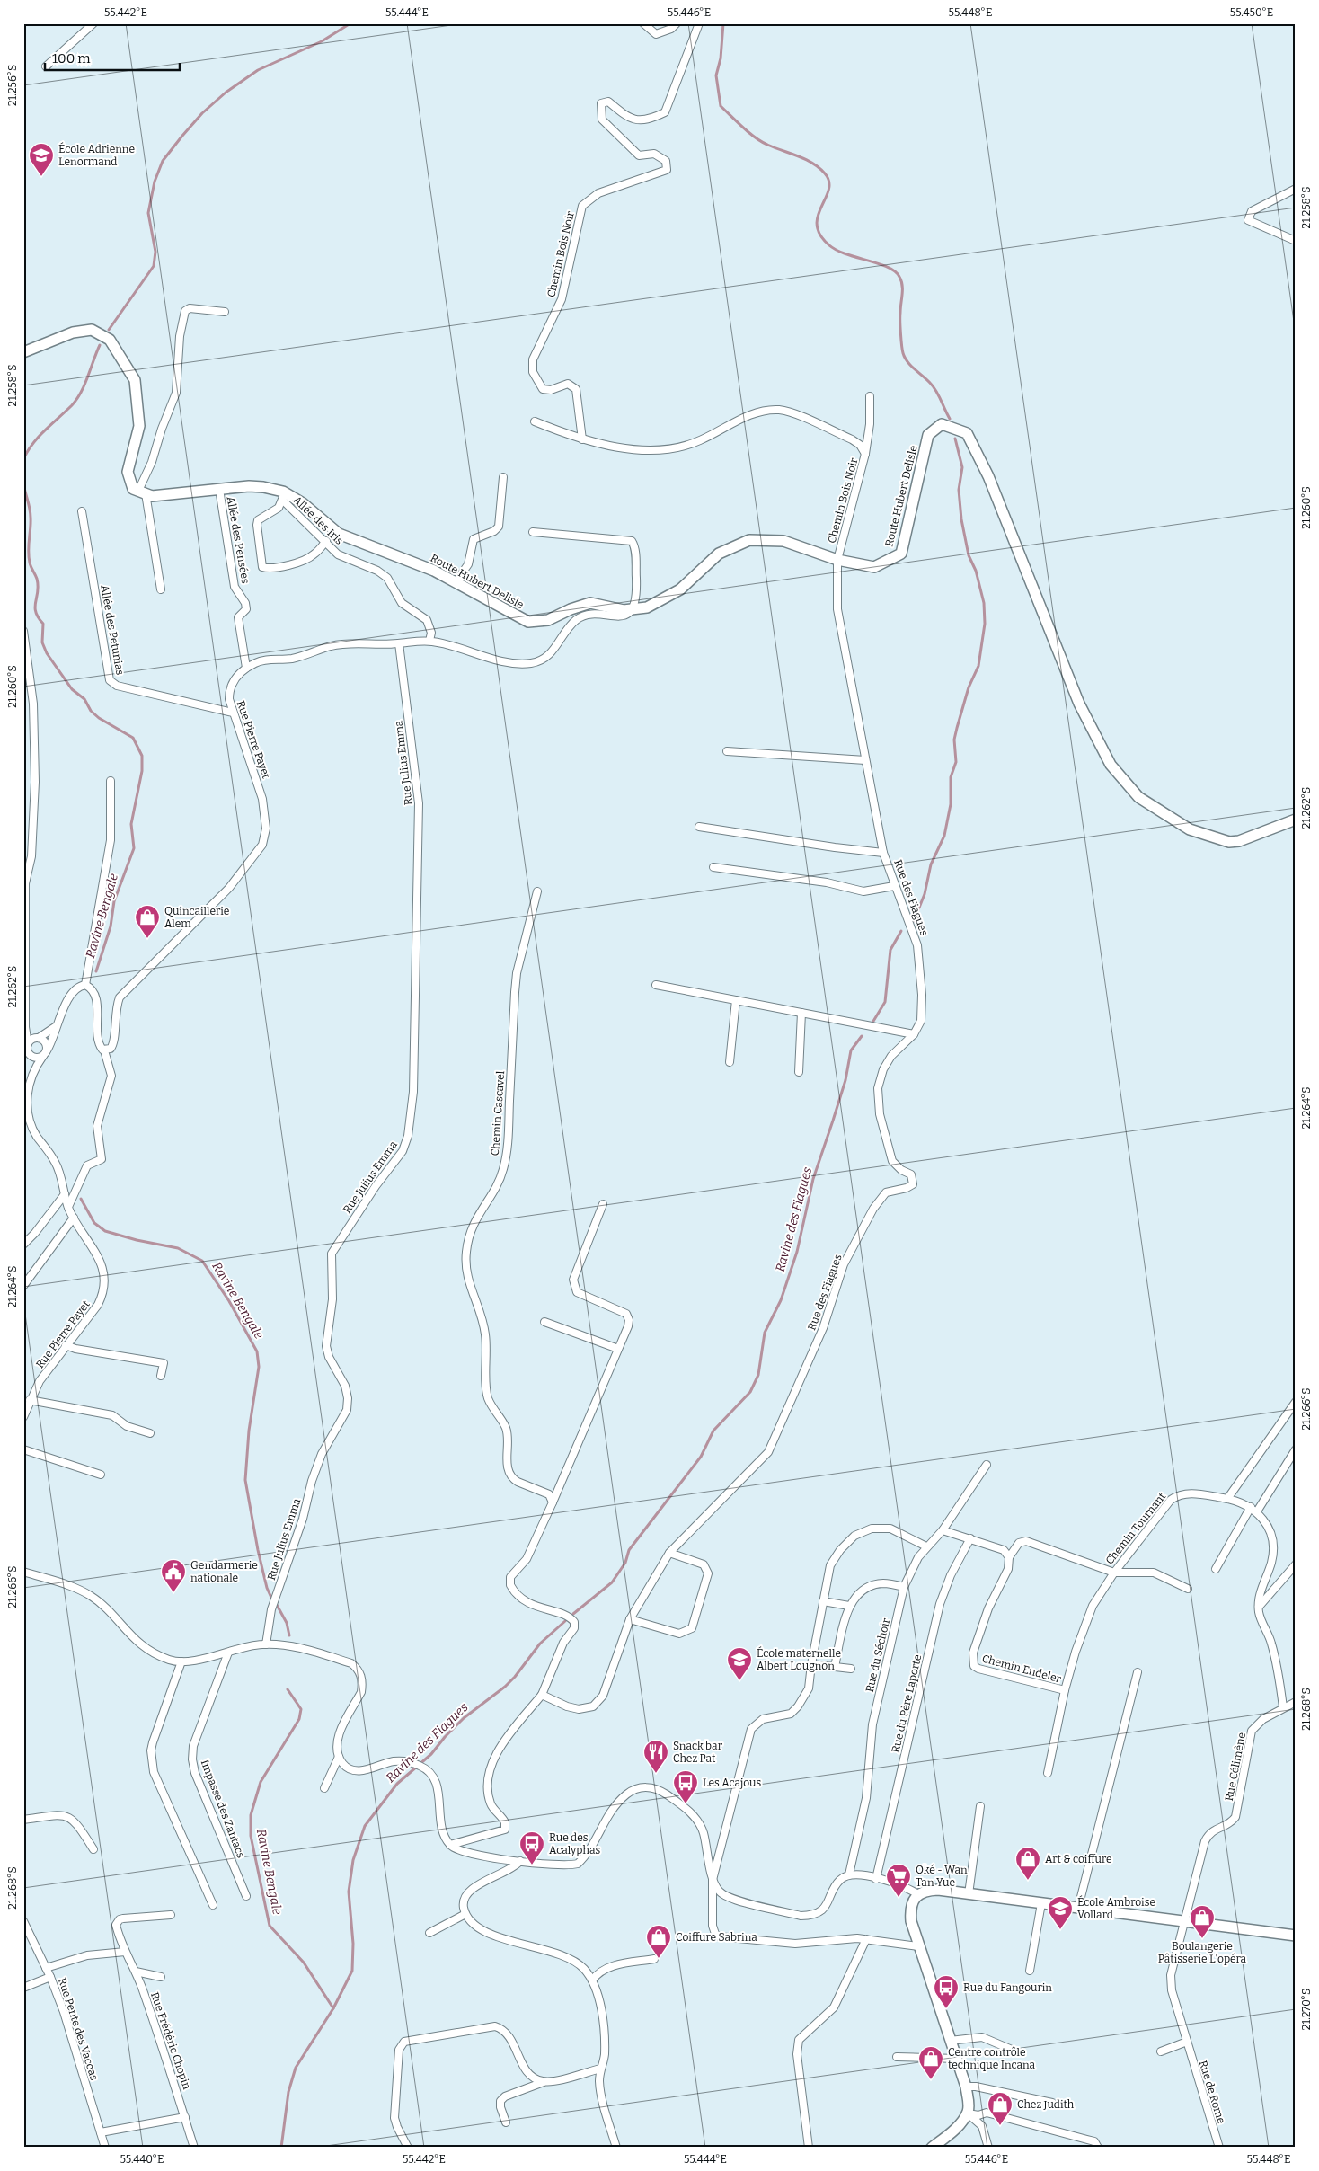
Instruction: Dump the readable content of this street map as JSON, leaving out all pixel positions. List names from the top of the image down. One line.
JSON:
{"streets":{"main road":["Route Hubert Delisle"],"street":["Chemin Bois Noir","Allée des Iris","Allée des Pensées","Allée des Petunias","Rue Pierre Payet","Rue Julius Emma","Rue des Fiagues","Chemin Cascavel","Chemin Tournant","Rue du Séchoir","Chemin Endeler","Rue du Père Laporte","Rue Célimène","Impasse des Zantacs","Rue Pente des Vacoas","Rue Frédéric Chopin","Rue de Rome"]},"crossings":[["Chemin Bois Noir","Route Hubert Delisle"],["Chemin Bois Noir","Rue des Fiagues"],["Route Hubert Delisle","Allée des Iris"],["Route Hubert Delisle","Allée des Pensées"],["Route Hubert Delisle","Rue des Fiagues"],["Allée des Pensées","Rue Pierre Payet"],["Allée des Petunias","Rue Pierre Payet"],["Chemin Tournant","Chemin Endeler"],["Chemin Tournant","Rue Célimène"],["Rue Célimène","Rue de Rome"]],"water":["Ravine Bengale","Ravine des Fiagues"],"places":{"school or university":["École Adrienne Lenormand","École maternelle Albert Lougnon","École Ambroise Vollard"],"shop":["Quincaillerie Alem","Art & coiffure","Boulangerie Pâtisserie L'opéra","Coiffure Sabrina","Centre contrôle technique Incana","Chez Judith"],"public building":["Gendarmerie nationale"],"restaurant":["Snack bar Chez Pat"],"bus stop":["Les Acajous","Rue des Acalyphas","Rue du Fangourin"],"supermarket":["Oké - Wan Tan Yue"]},"scale_bar":"100 m","coordinates":["55.442°E","55.444°E","55.446°E","55.448°E","55.450°E","21.256°S","21.258°S","21.260°S","21.262°S","21.264°S","21.266°S","21.268°S","21.270°S","55.440°E"]}
